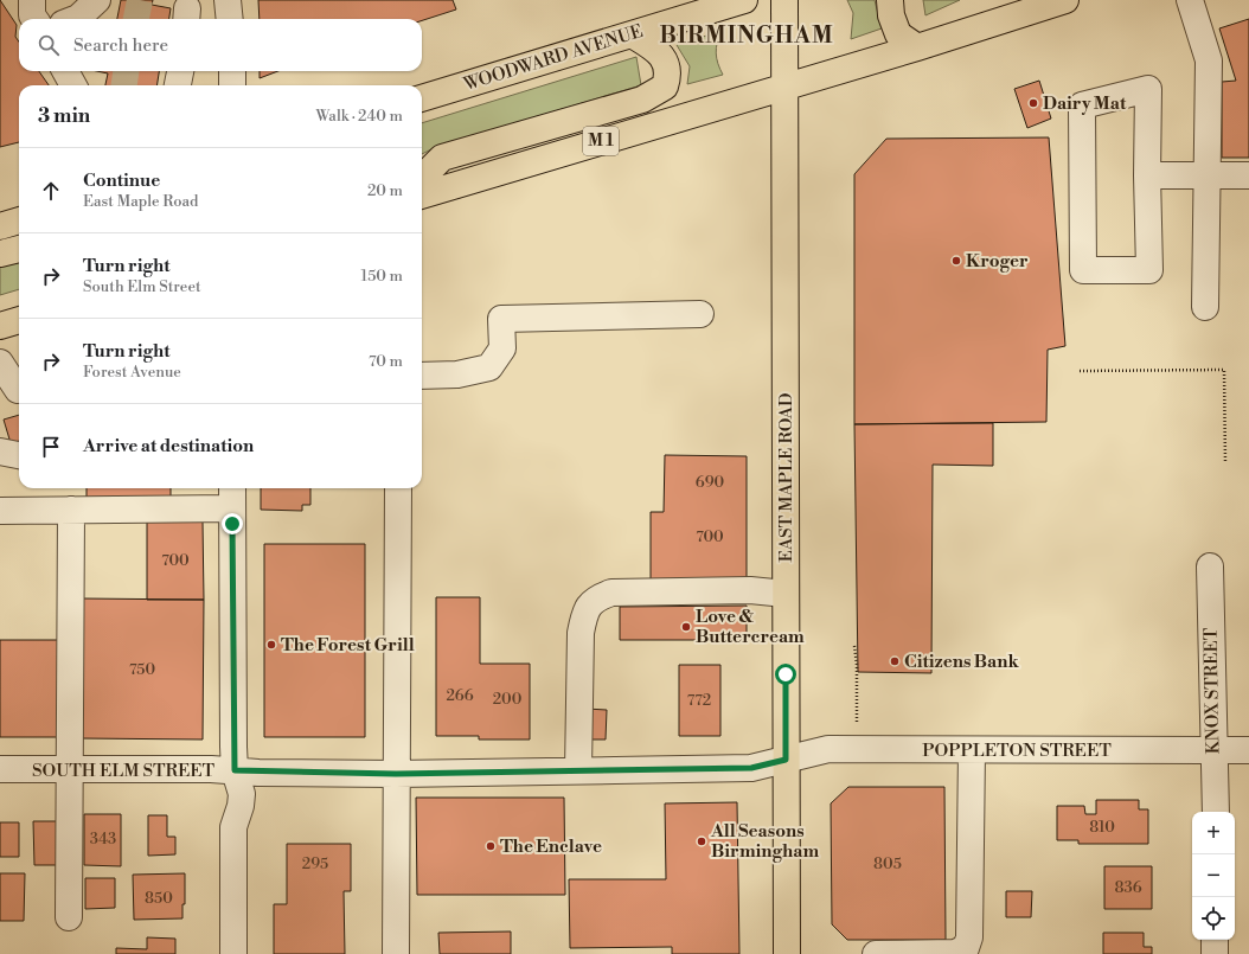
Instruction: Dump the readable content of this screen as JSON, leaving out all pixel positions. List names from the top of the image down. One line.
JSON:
{"streets":{"main road":["WOODWARD AVENUE","M 1","EAST MAPLE ROAD"],"street":["KNOX STREET","POPPLETON STREET","SOUTH ELM STREET"]},"crossings":[["M 1","EAST MAPLE ROAD"],["EAST MAPLE ROAD","POPPLETON STREET"],["EAST MAPLE ROAD","SOUTH ELM STREET"],["KNOX STREET","POPPLETON STREET"],["POPPLETON STREET","SOUTH ELM STREET"]],"districts":["BIRMINGHAM"],"places":["Dairy Mat","Kroger","Love & Buttercream","The Forest Grill","Citizens Bank","All Seasons Birmingham","The Enclave"],"house_numbers":["690","700","700","750","266","200","772","810","343","295","805","836","850"],"page":{"search":"Search here","heading":["3 min","Walk · 240 m"],"list":[["Continue","East Maple Road","20 m"],["Turn right","South Elm Street","150 m"],["Turn right","Forest Avenue","70 m"],"Arrive at destination"],"map_buttons":["+","−"]}}
